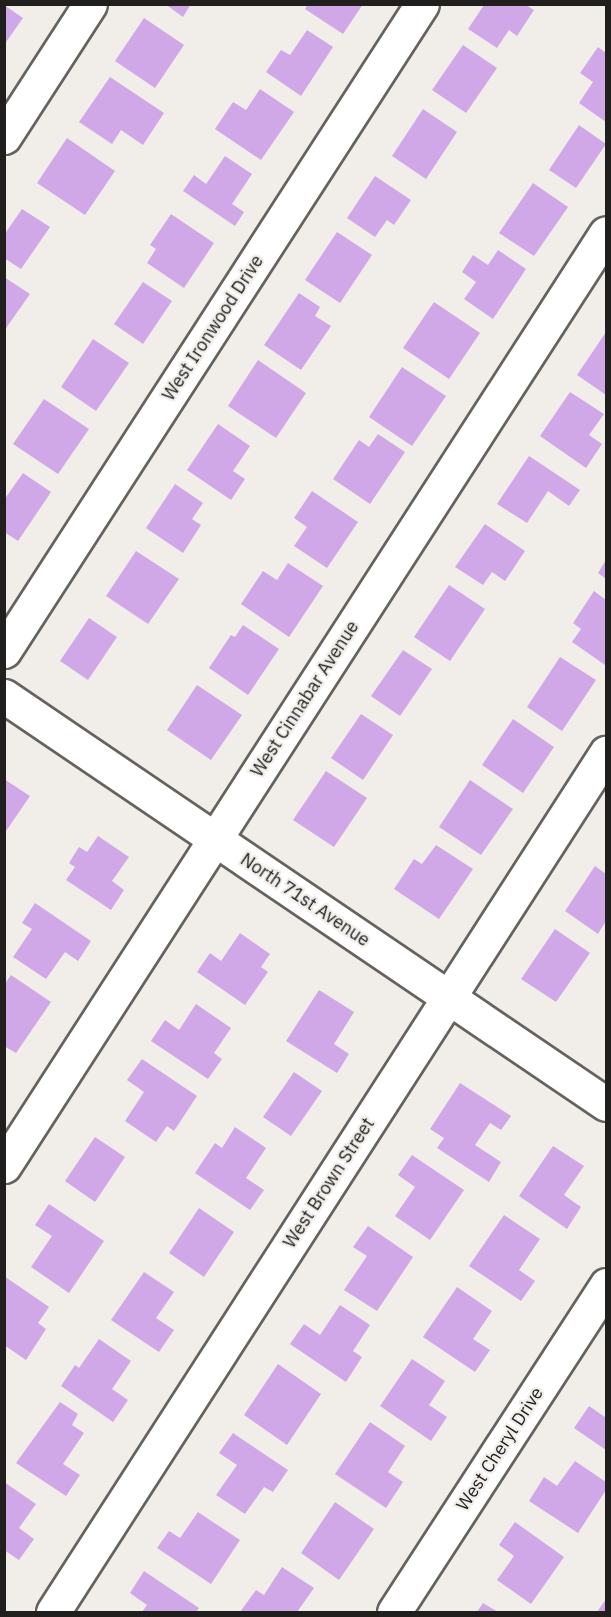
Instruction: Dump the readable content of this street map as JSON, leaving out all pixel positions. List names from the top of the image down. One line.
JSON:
{"streets":{"street":["West Ironwood Drive","West Cinnabar Avenue","North 71st Avenue","West Brown Street","West Cheryl Drive"]},"crossings":[["West Cinnabar Avenue","North 71st Avenue"],["North 71st Avenue","West Brown Street"]]}
